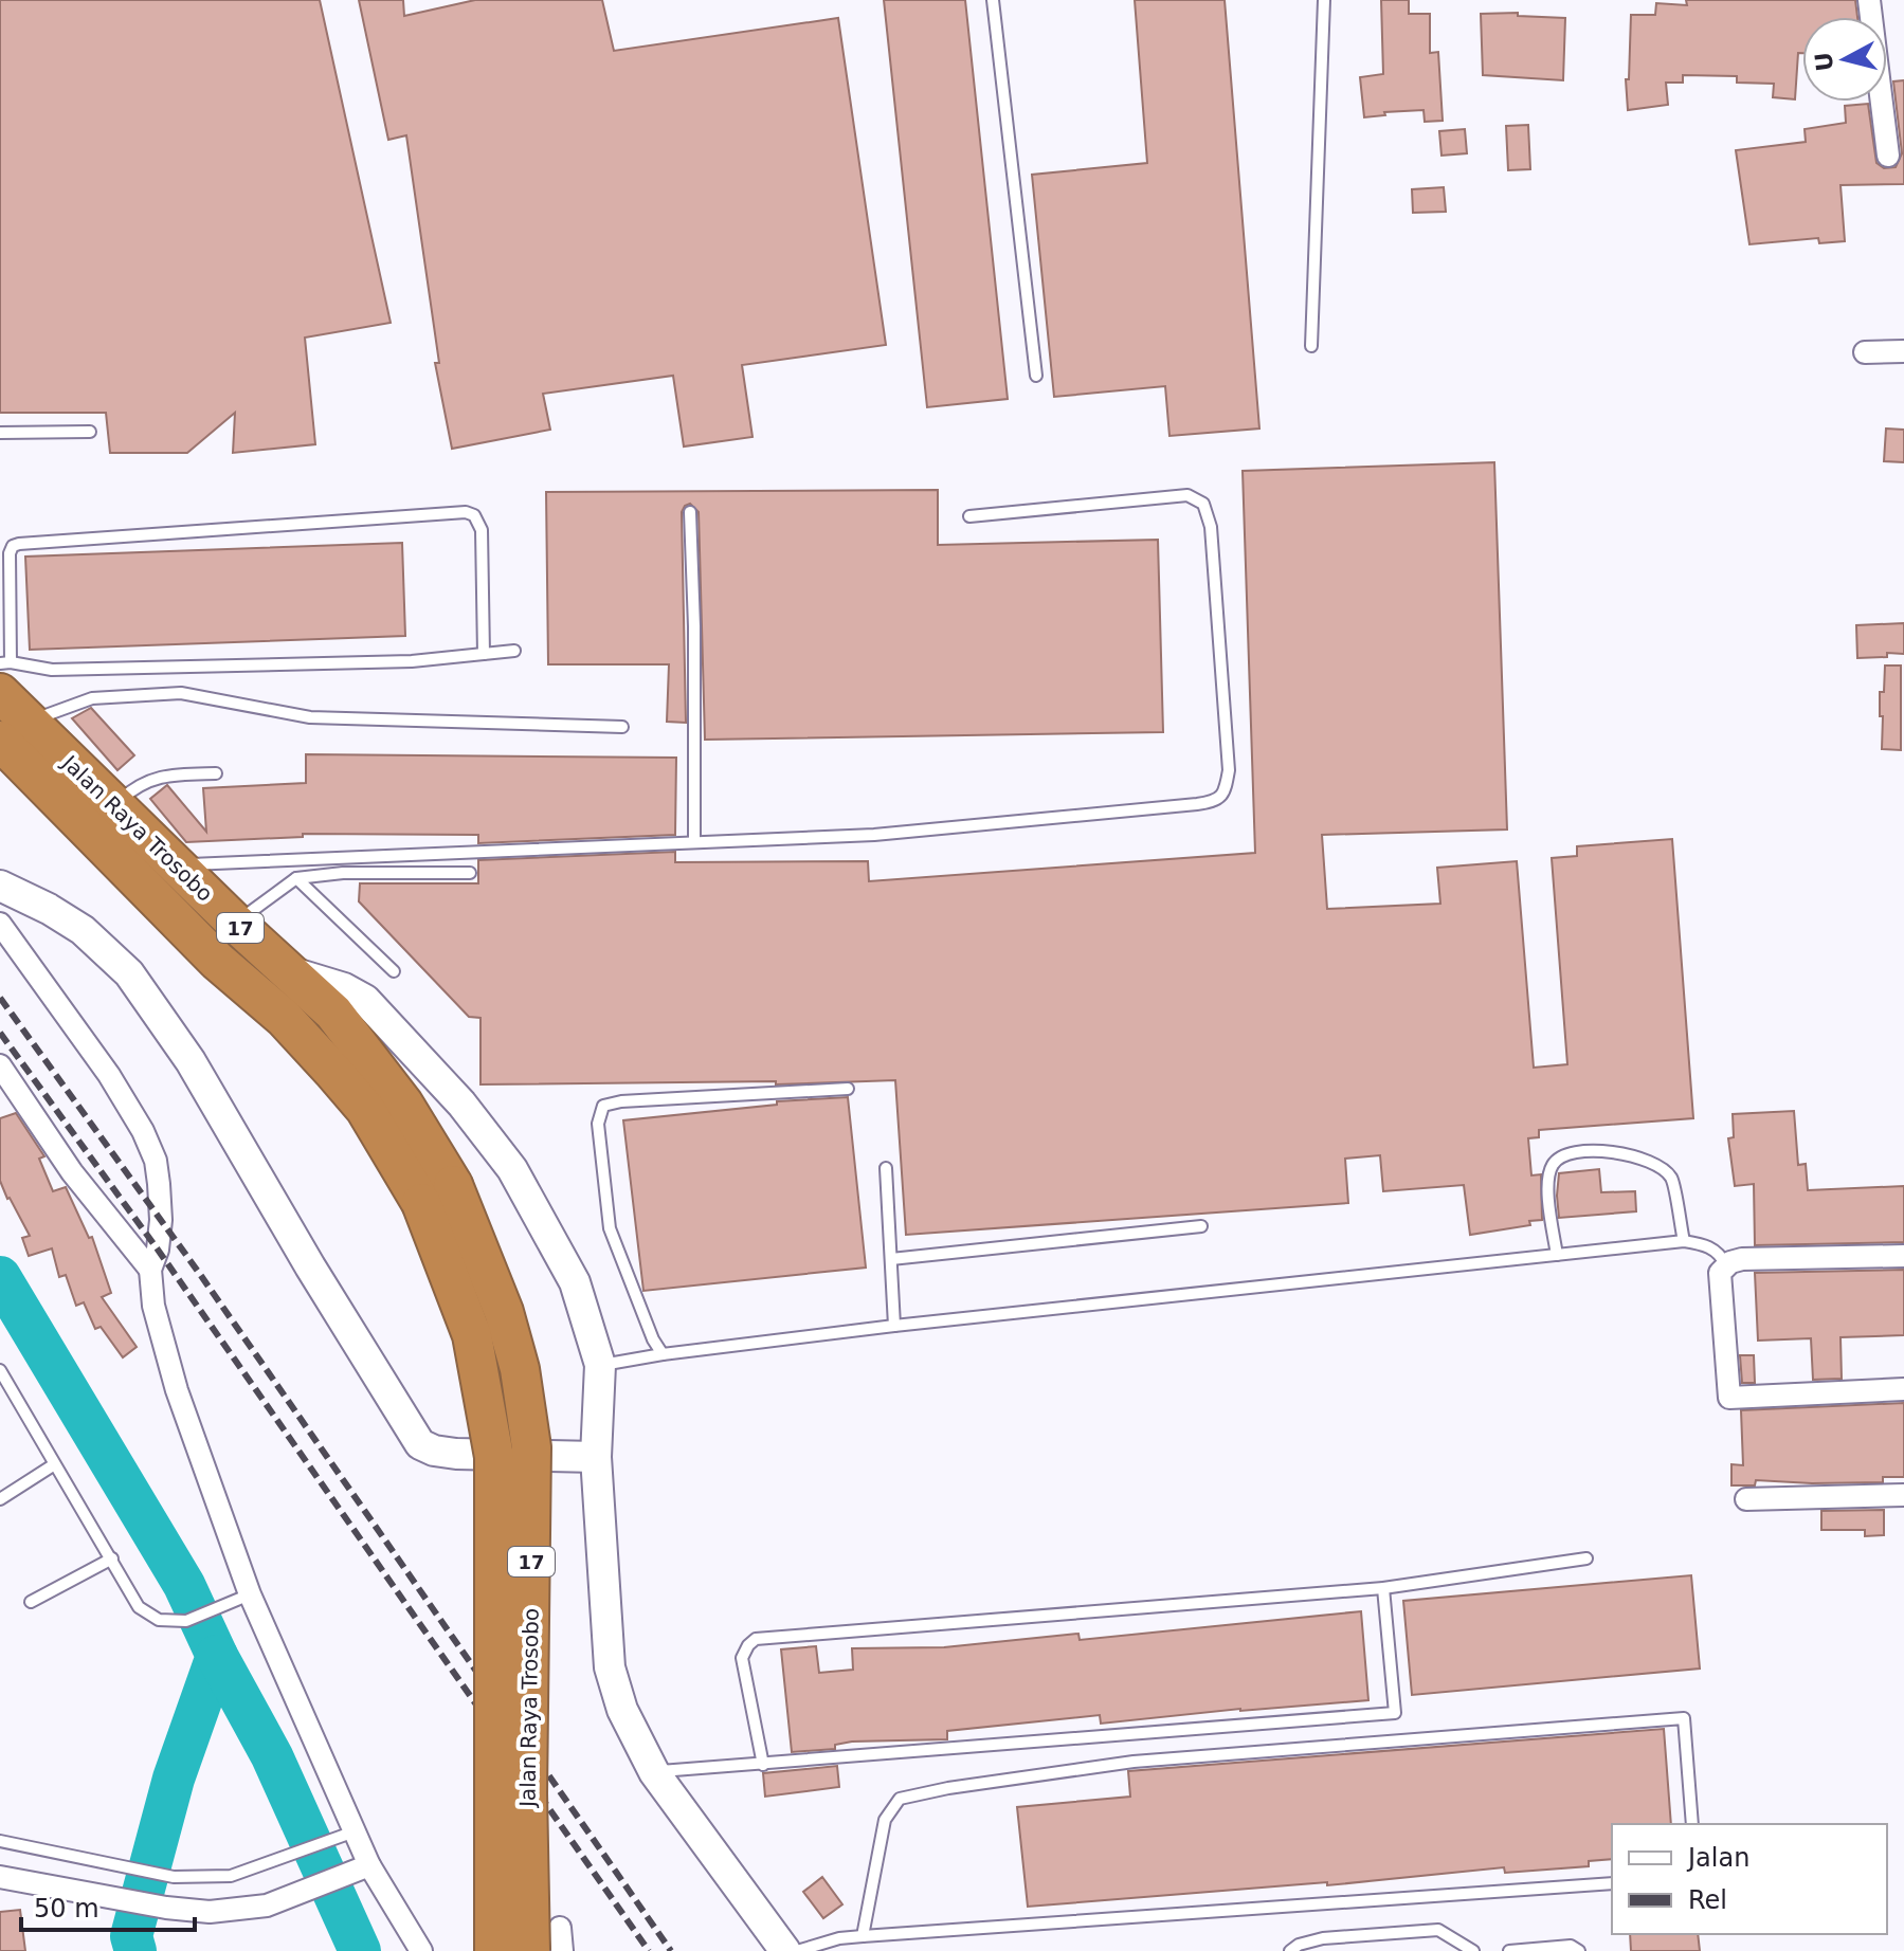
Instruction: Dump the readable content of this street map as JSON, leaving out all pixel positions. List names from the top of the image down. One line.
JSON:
{"streets":{"highway":["Jalan Raya Trosobo","17"]},"legend":["Jalan","Rel"],"scale_bar":"50 m","north":"left"}
